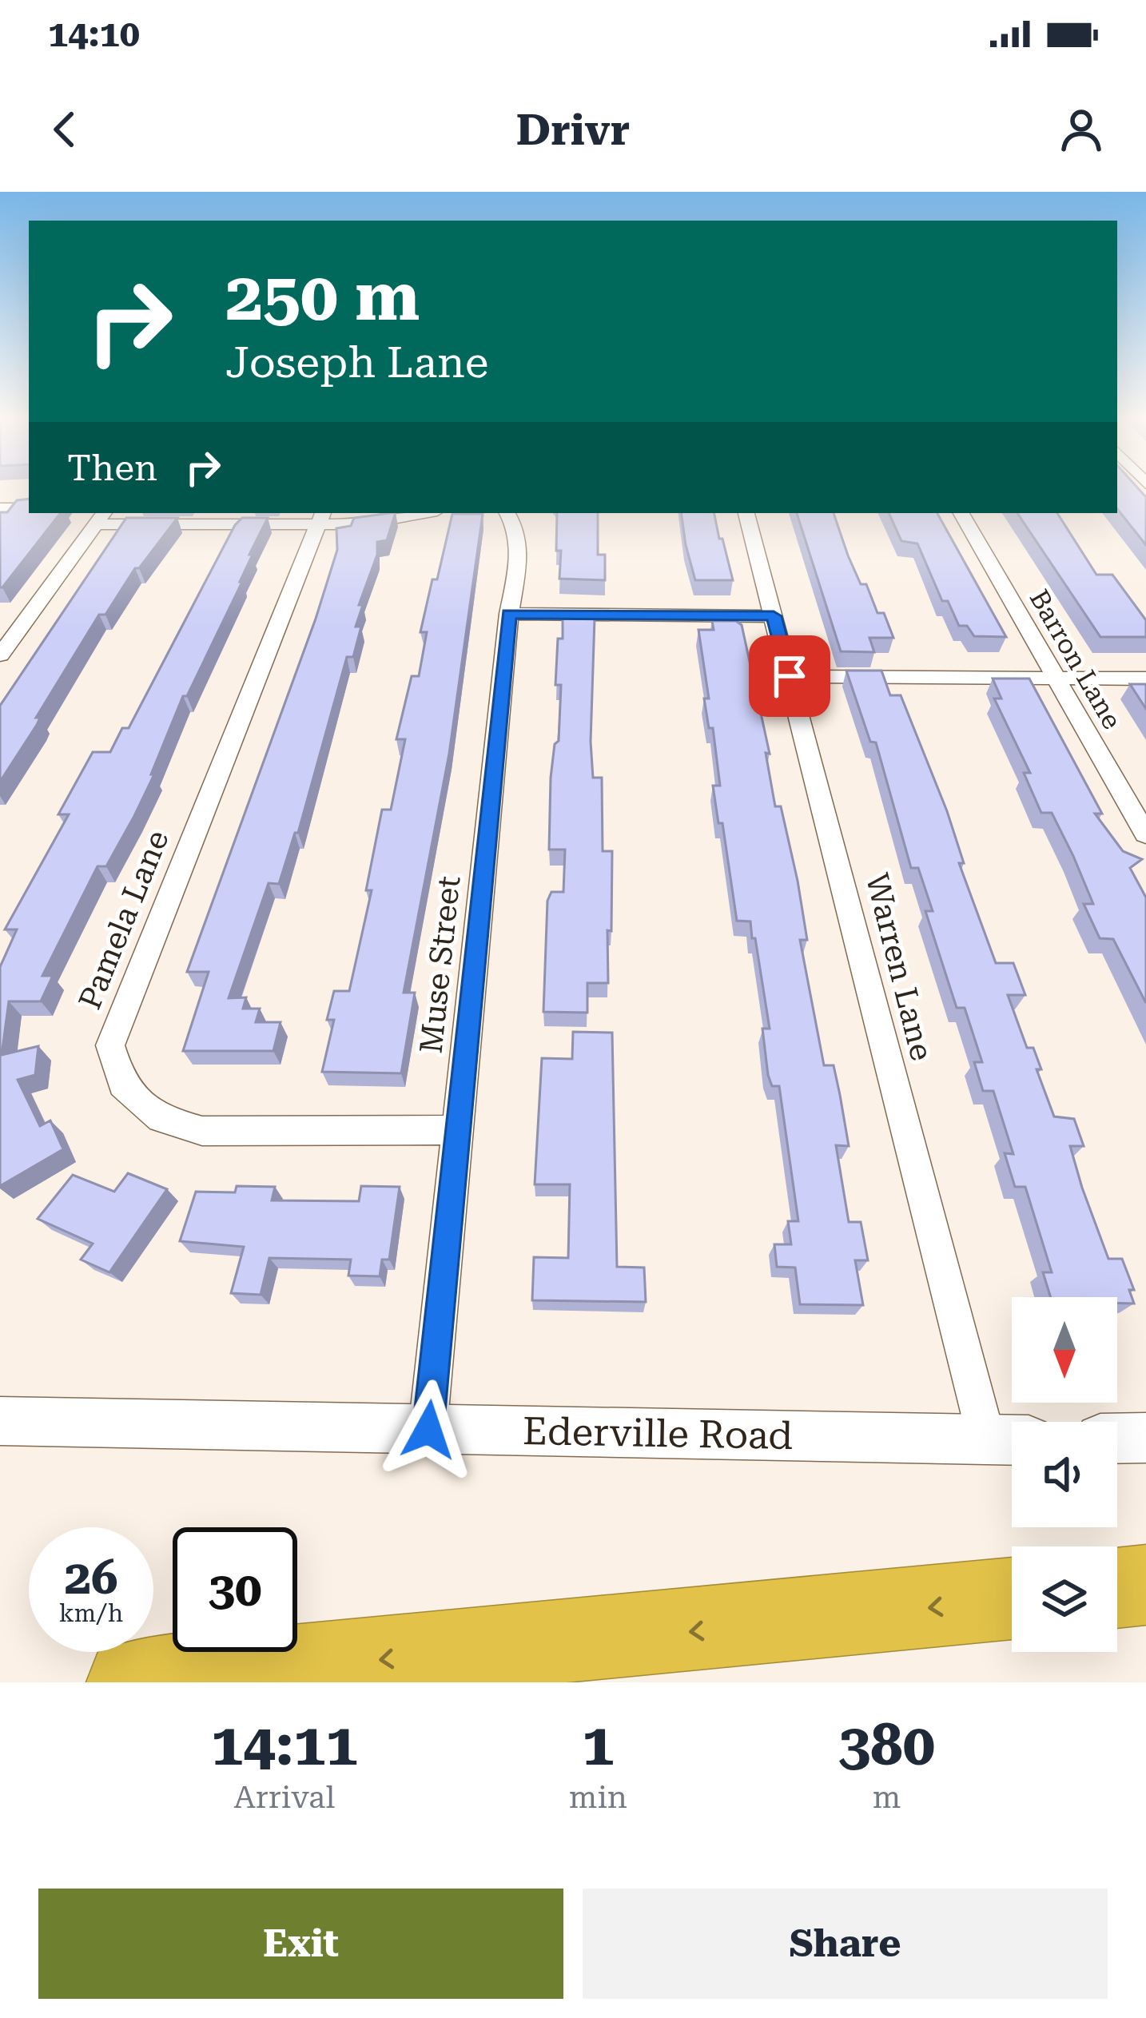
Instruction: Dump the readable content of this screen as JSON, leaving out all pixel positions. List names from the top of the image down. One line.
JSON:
{"streets":{"street":["Barron Lane","Pamela Lane","Muse Street","Warren Lane","Ederville Road"]},"crossings":[["Pamela Lane","Muse Street"],["Muse Street","Ederville Road"],["Warren Lane","Ederville Road"]],"north":"bottom","page":{"status":"14:10","header":"Drivr","turn":["250 m","Joseph Lane"],"then":"Then","speed":"26 km/h","limit":"30","eta":["14:11","Arrival","1","min","380","m"],"buttons":["Exit","Share"]}}
